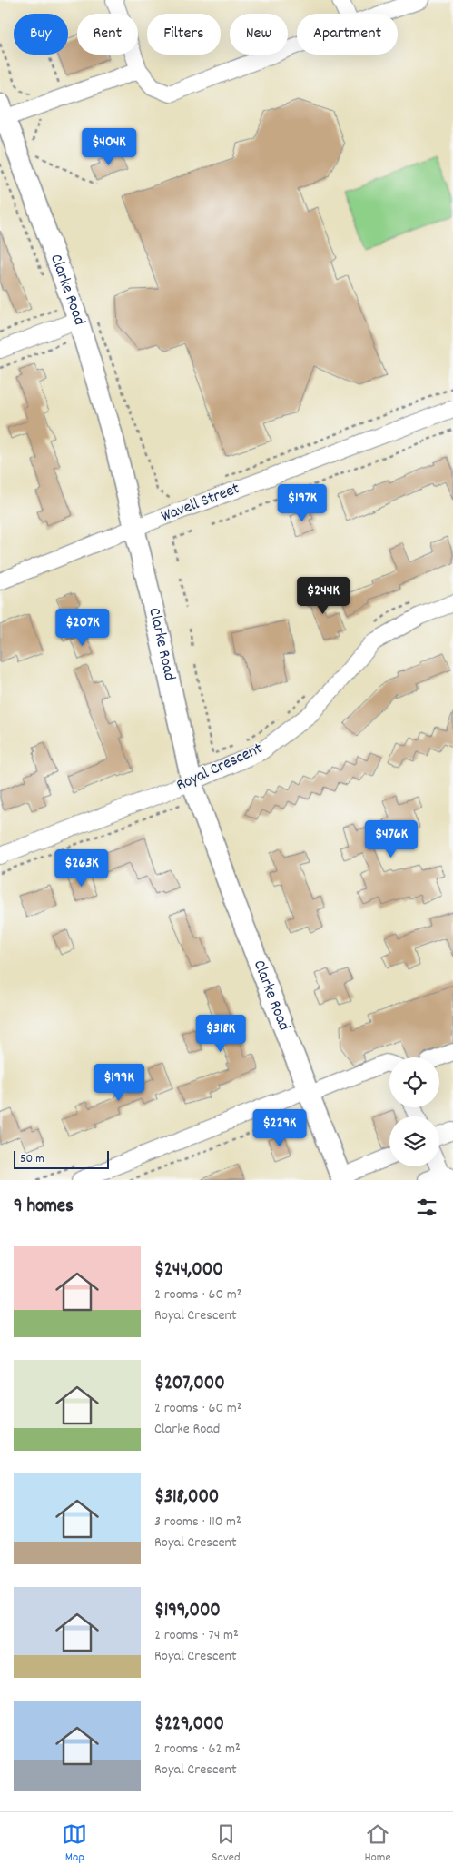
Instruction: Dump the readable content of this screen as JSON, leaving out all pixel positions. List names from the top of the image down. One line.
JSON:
{"streets":{"main road":["Clarke Road"],"street":["Wavell Street","Royal Crescent"]},"crossings":[["Clarke Road","Wavell Street"],["Clarke Road","Royal Crescent"]],"scale_bar":"50 m","page":{"chip":["Buy","Rent","Filters","New","Apartment"],"price":["$404K","$197K","$244K","$207K","$476K","$263K","$318K","$199K","$229K"],"scale":"50 m","heading":"9 homes","list":[{"name":"$244,000","note":"2 rooms · 60 m² · Royal Crescent"},{"name":"$207,000","note":"2 rooms · 60 m² · Clarke Road"},{"name":"$318,000","note":"3 rooms · 110 m² · Royal Crescent"},{"name":"$199,000","note":"2 rooms · 74 m² · Royal Crescent"},{"name":"$229,000","note":"2 rooms · 62 m² · Royal Crescent"}],"tabs":["Map","Saved","Home"]}}
